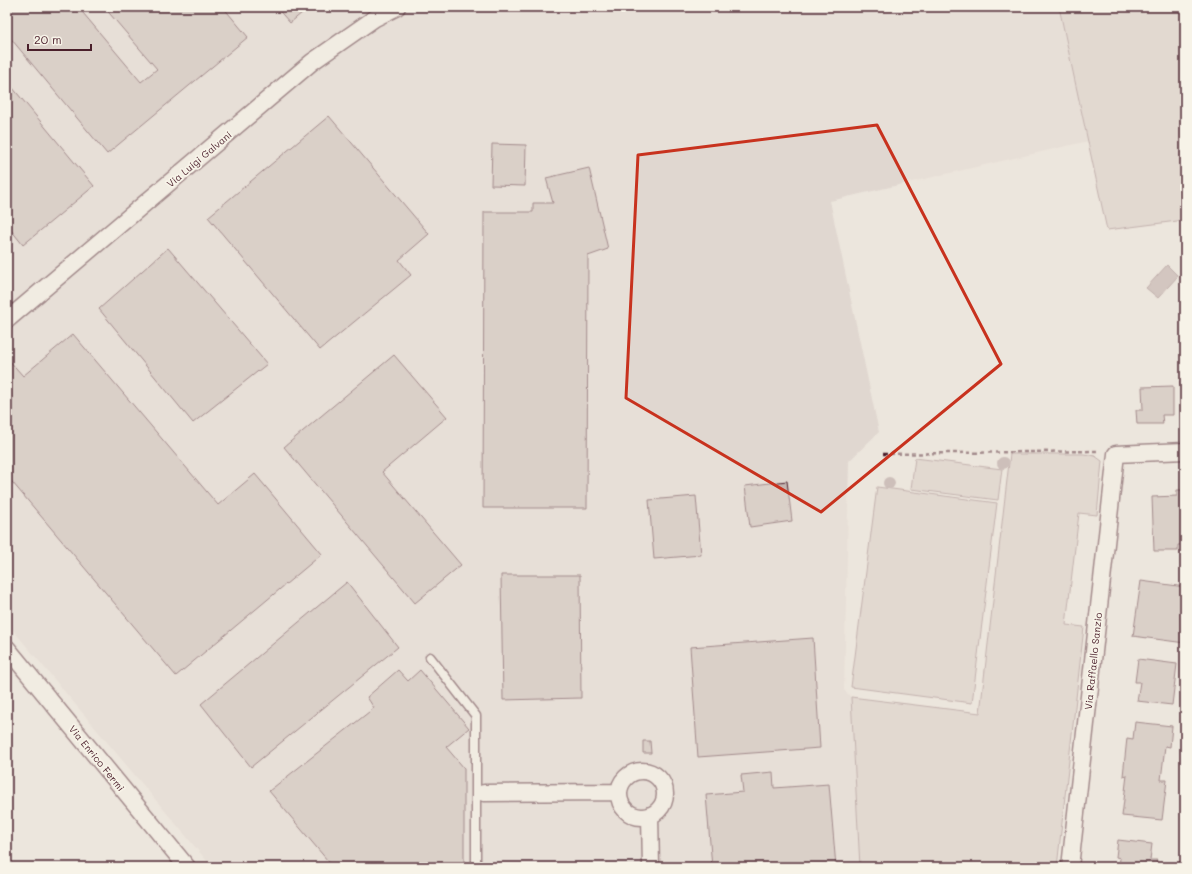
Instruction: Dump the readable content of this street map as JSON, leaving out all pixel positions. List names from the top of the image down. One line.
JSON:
{"streets":{"street":["Via Luigi Galvani","Via Raffaello Sanzio","Via Enrico Fermi"]},"scale_bar":"20 m"}
